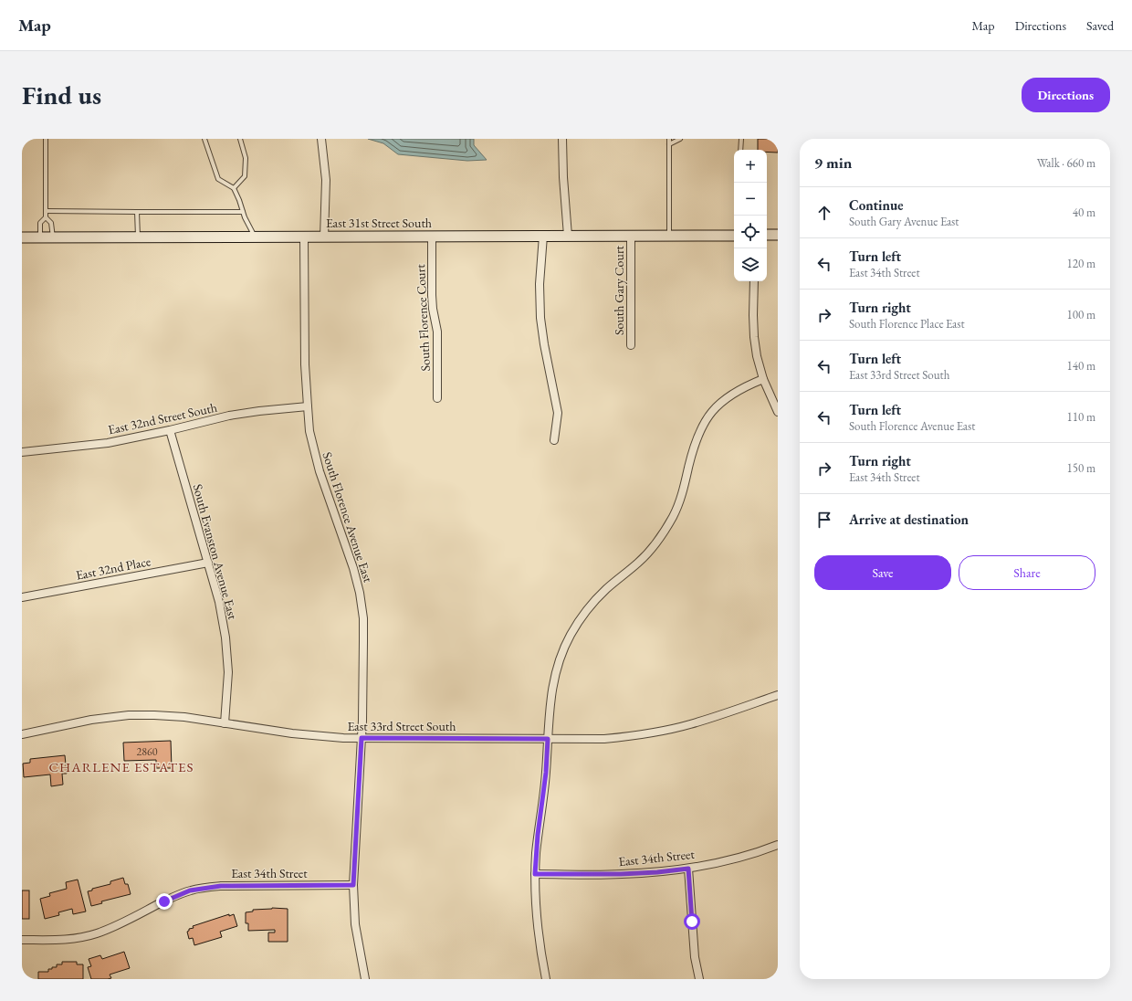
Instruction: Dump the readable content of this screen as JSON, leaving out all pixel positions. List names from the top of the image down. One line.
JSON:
{"streets":{"main road":["East 31st Street South"],"street":["South Gary Court","South Florence Court","East 32nd Street South","South Florence Avenue East","South Evanston Avenue East","East 32nd Place","East 33rd Street South","East 34th Street"]},"crossings":[["East 31st Street South","South Gary Court"],["East 31st Street South","South Florence Court"],["East 31st Street South","South Florence Avenue East"],["East 32nd Street South","South Florence Avenue East"],["East 32nd Street South","South Evanston Avenue East"],["South Florence Avenue East","East 33rd Street South"],["South Florence Avenue East","East 34th Street"],["South Evanston Avenue East","East 32nd Place"],["South Evanston Avenue East","East 33rd Street South"]],"districts":["CHARLENE ESTATES"],"house_numbers":["2860"],"page":{"header":"Map","nav":["Map","Directions","Saved"],"buttons":["Directions",["Save","Share"]],"title":"Find us","heading":["9 min","Walk · 660 m"],"map_buttons":["+","−"],"list":[["Continue","South Gary Avenue East","40 m"],["Turn left","East 34th Street","120 m"],["Turn right","South Florence Place East","100 m"],["Turn left","East 33rd Street South","140 m"],["Turn left","South Florence Avenue East","110 m"],["Turn right","East 34th Street","150 m"],"Arrive at destination"]}}
